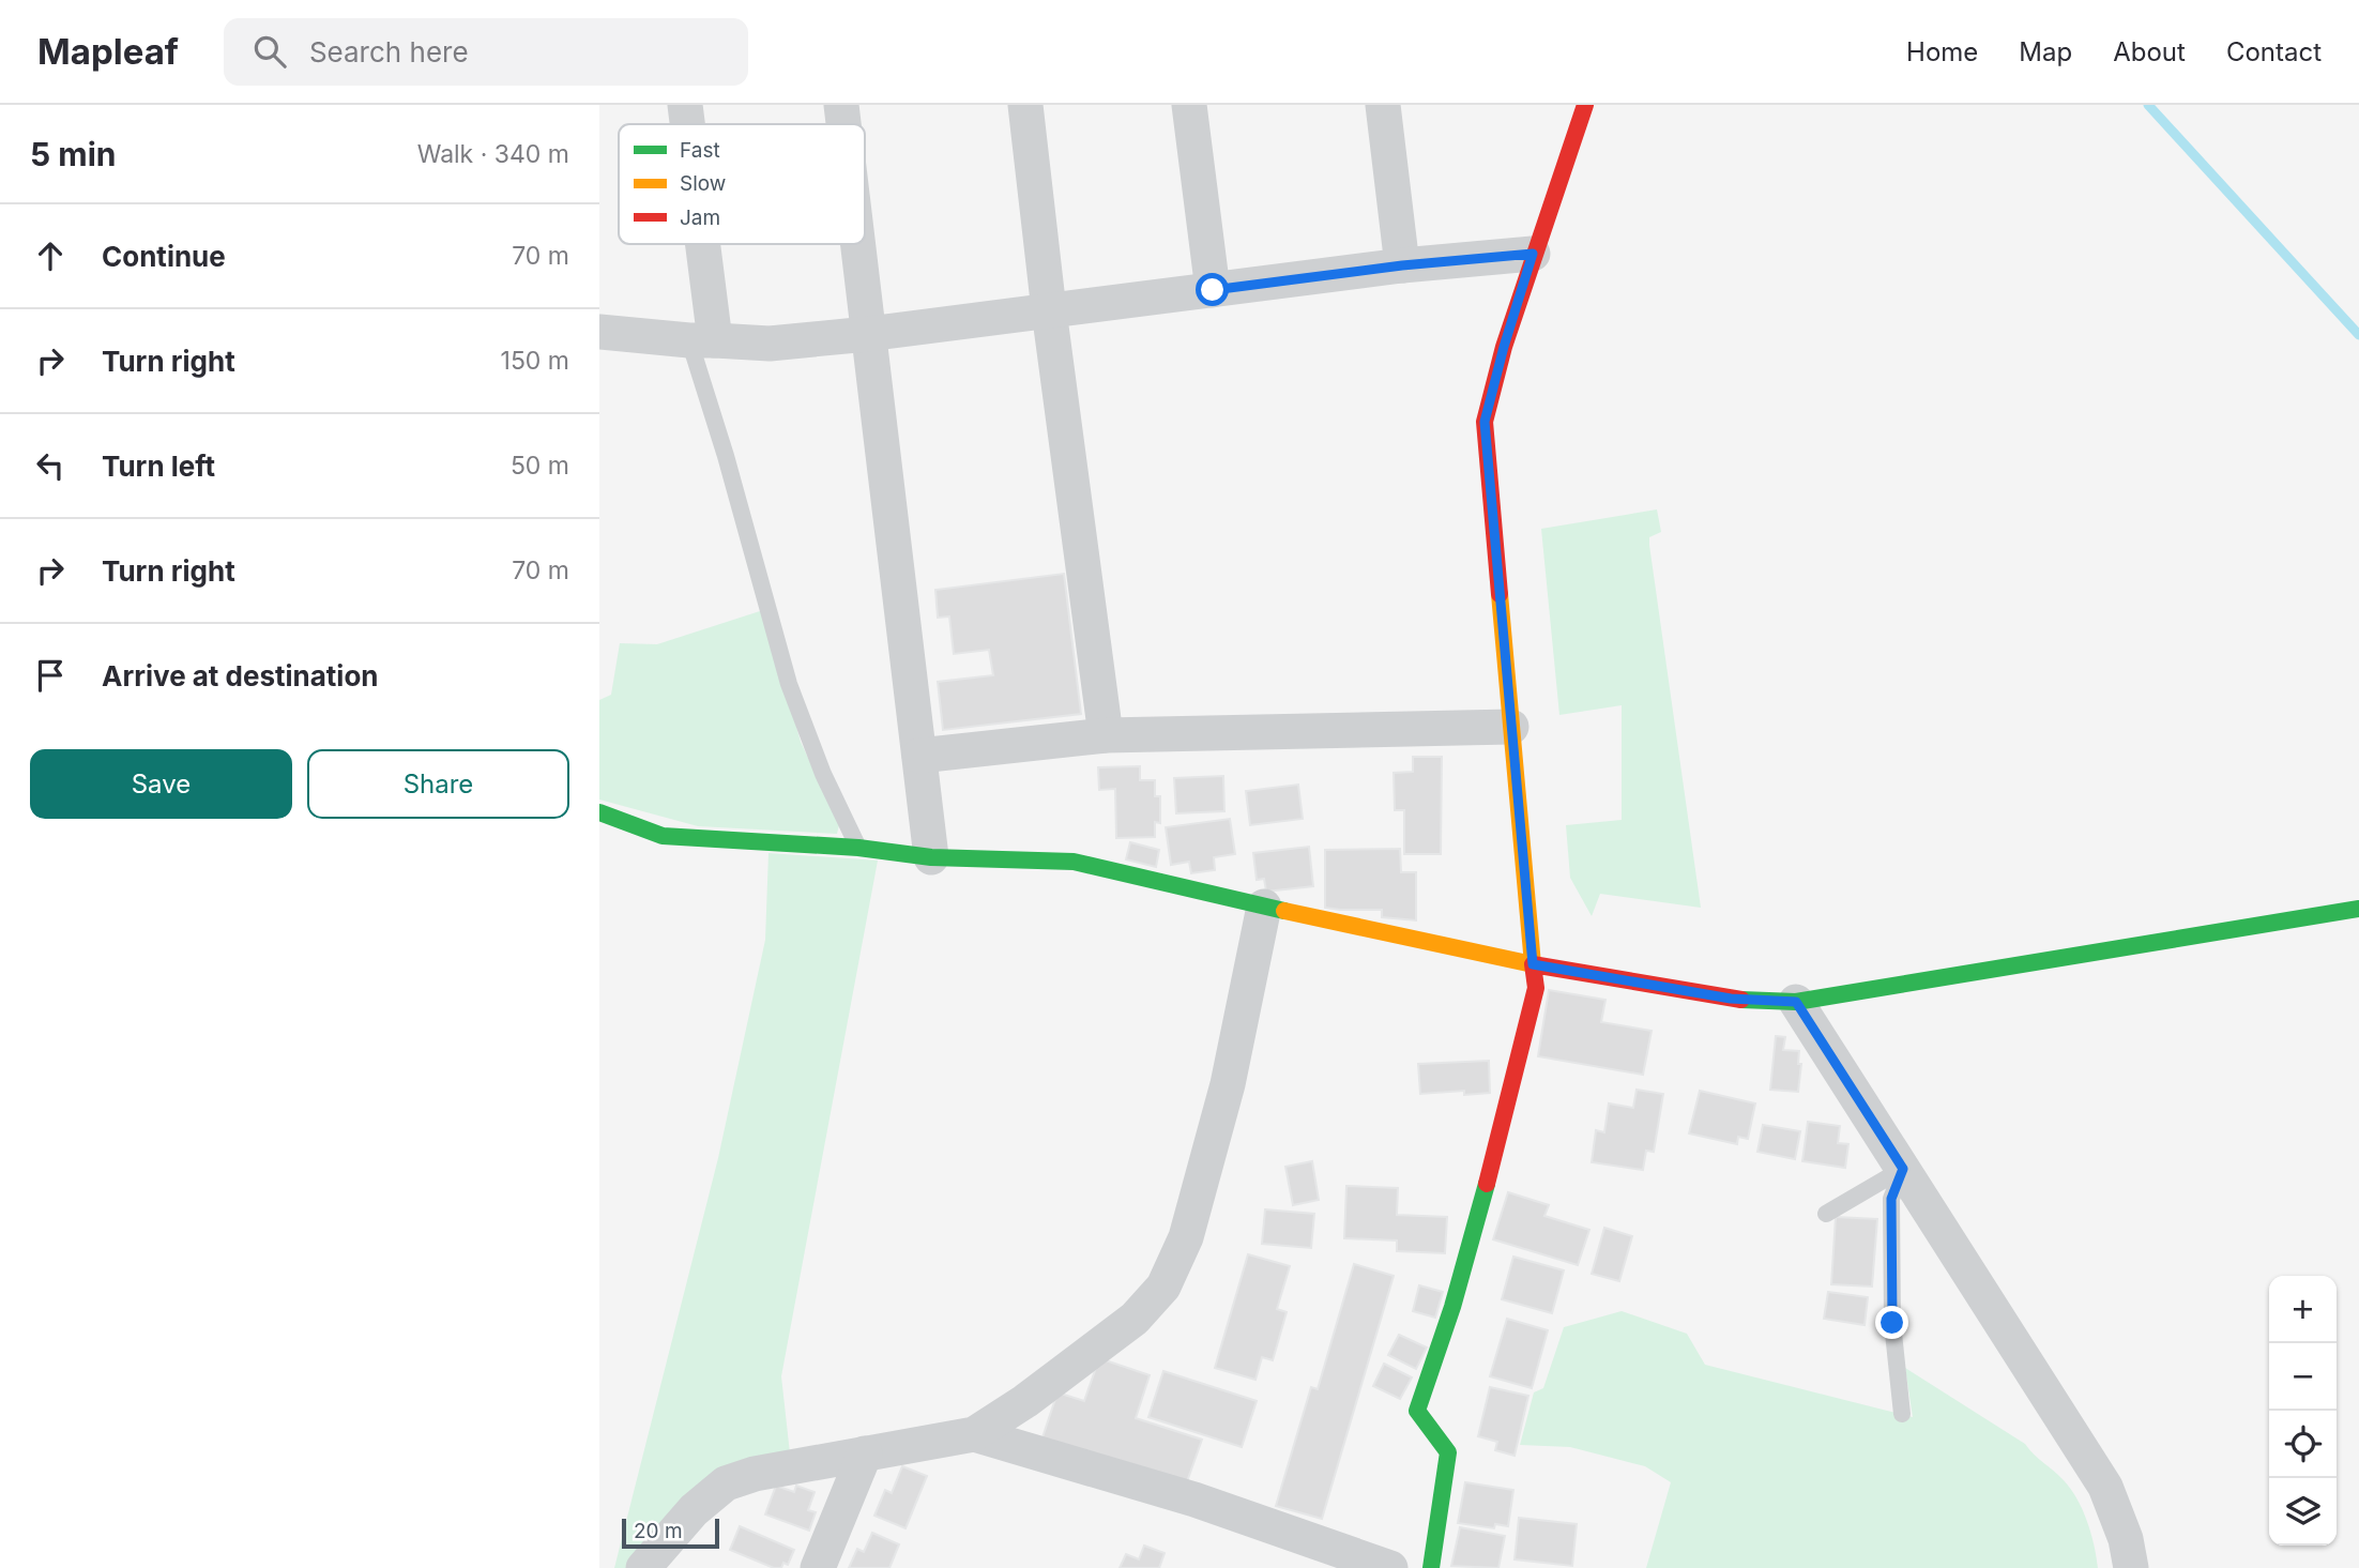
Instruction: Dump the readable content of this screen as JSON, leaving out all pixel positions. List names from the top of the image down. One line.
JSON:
{"legend":["Fast","Slow","Jam"],"scale_bar":"20 m","page":{"header":"Mapleaf","search":"Search here","nav":["Home","Map","About","Contact"],"heading":["5 min","Walk · 340 m"],"list":[["Continue","70 m"],["Turn right","150 m"],["Turn left","50 m"],["Turn right","70 m"],"Arrive at destination"],"buttons":["Save","Share"],"map_buttons":["+","−"],"scale":"20 m"}}
